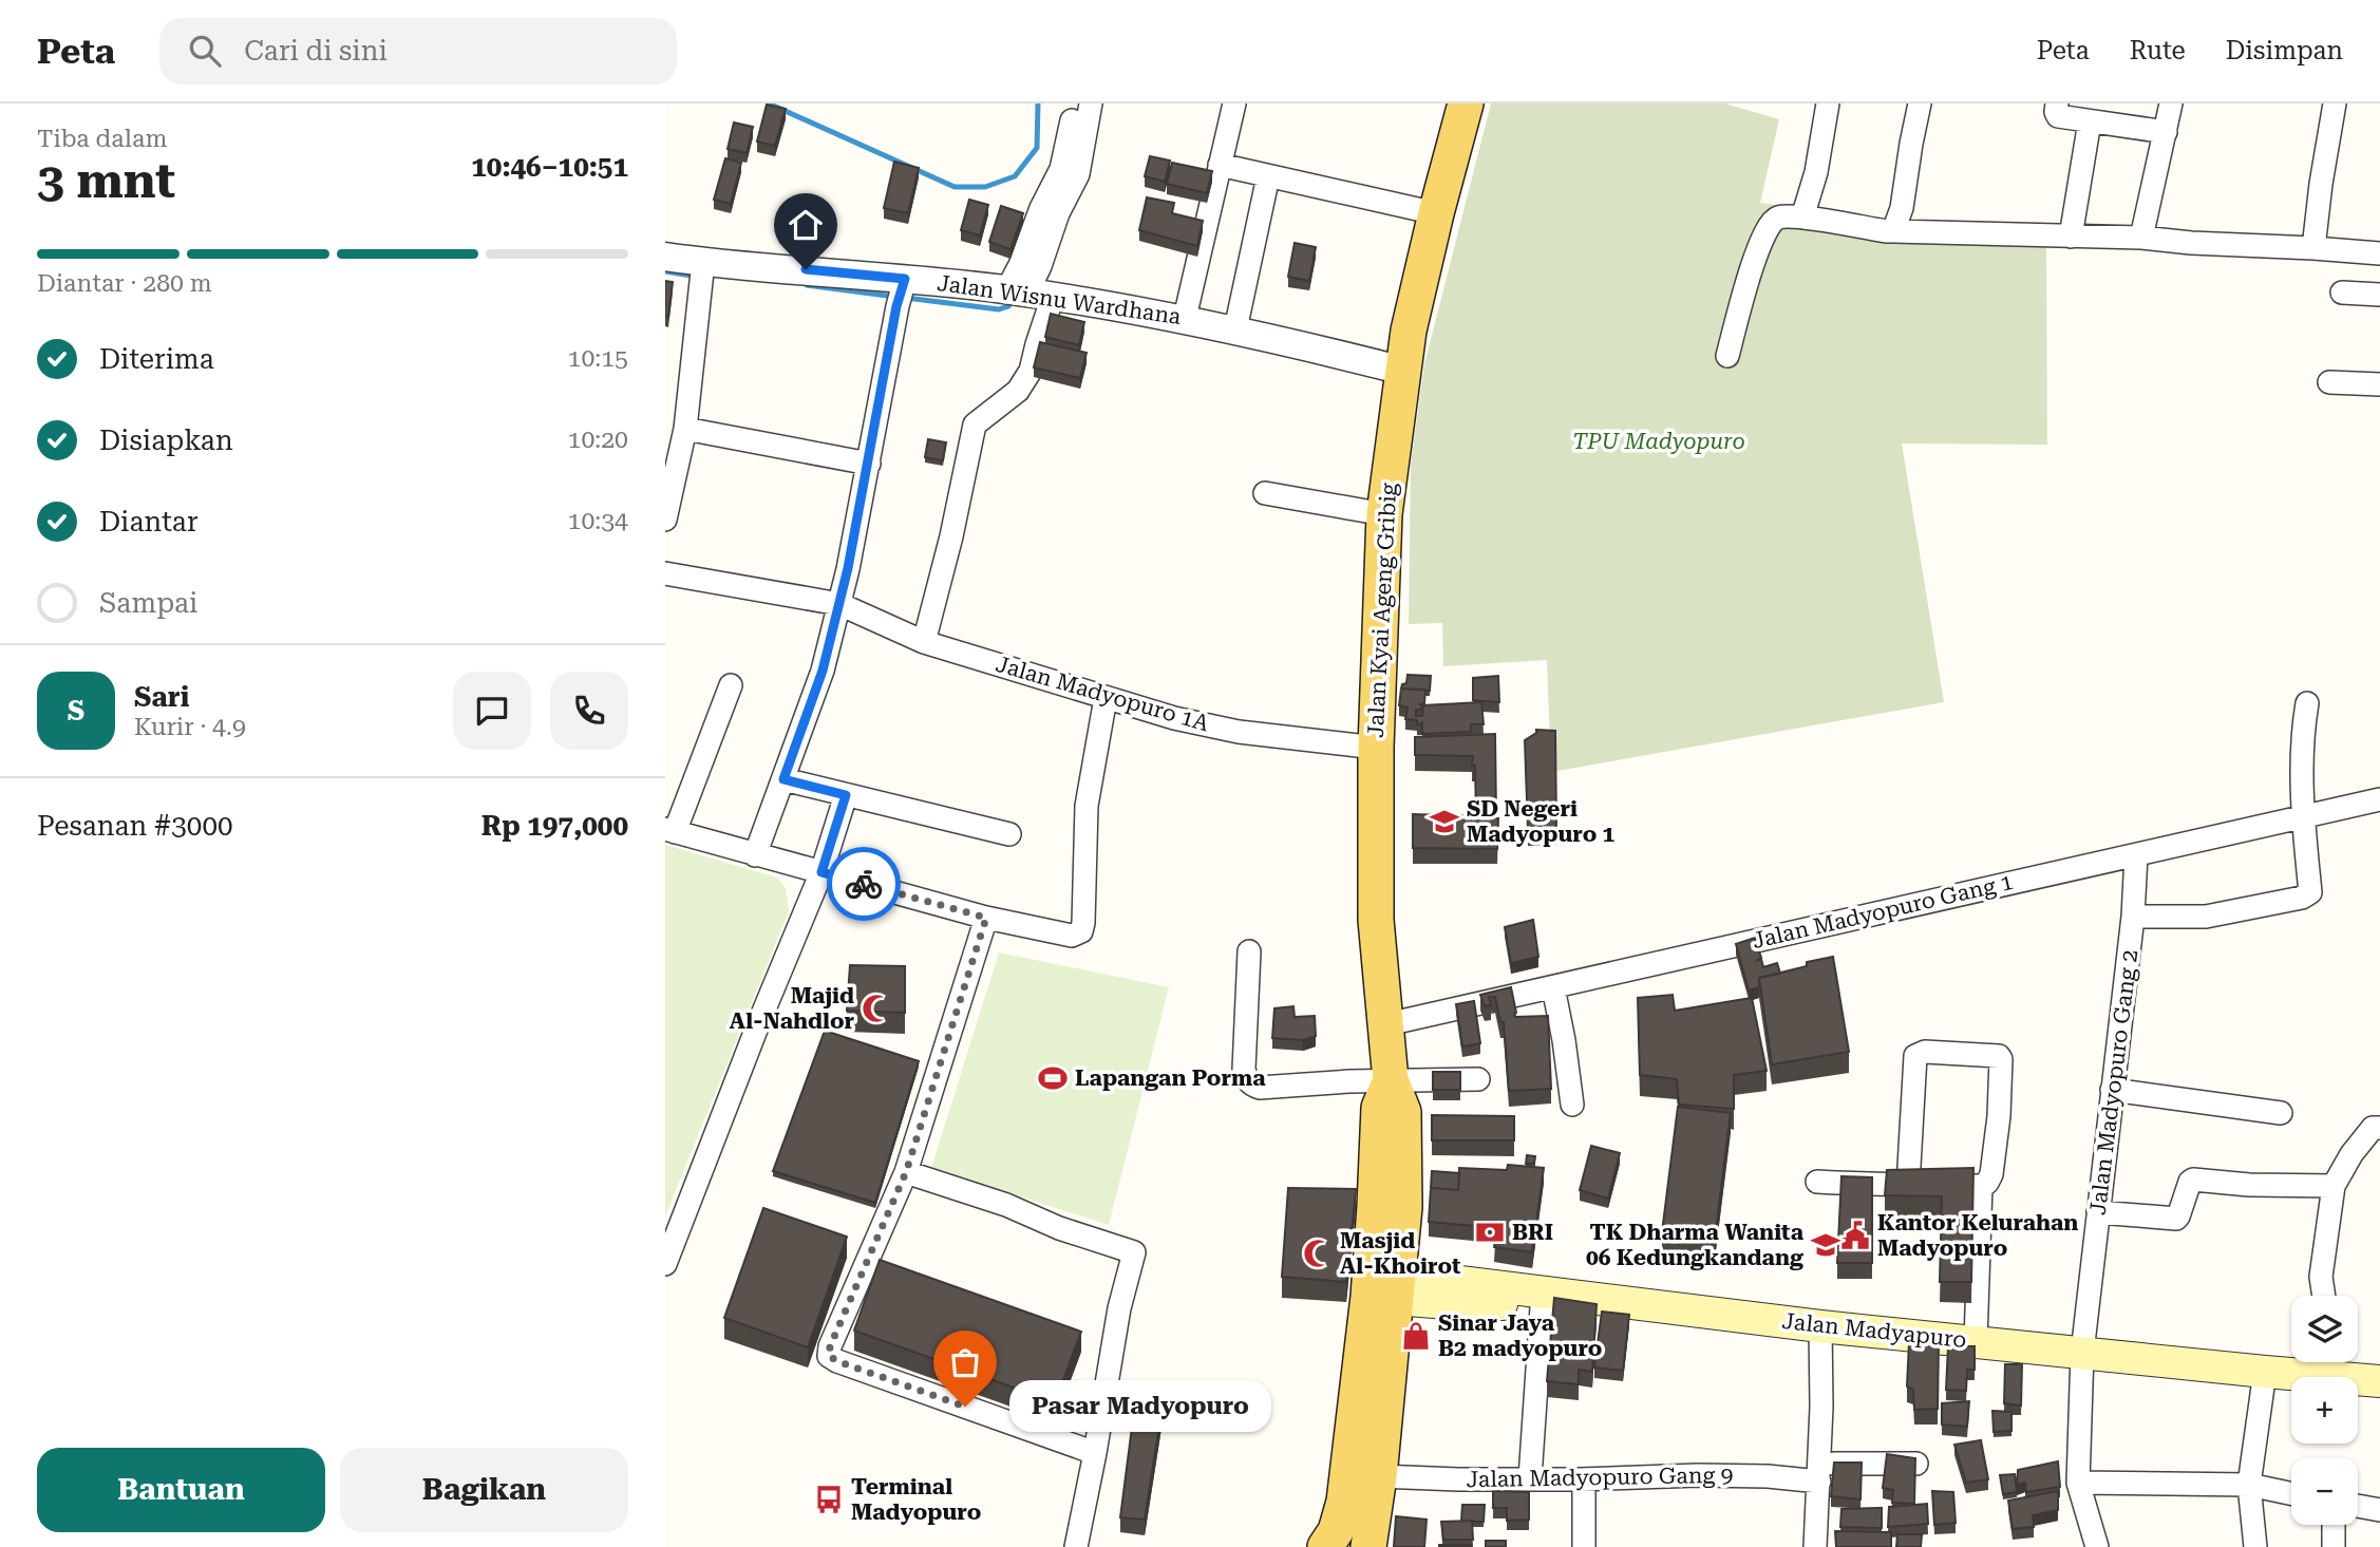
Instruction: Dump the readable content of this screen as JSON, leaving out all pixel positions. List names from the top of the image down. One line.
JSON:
{"streets":{"main road":["Jalan Kyai Ageng Gribig","Jalan Madyapuro"],"street":["Jalan Wisnu Wardhana","Jalan Madyopuro 1A","Jalan Madyopuro Gang 1","Jalan Madyopuro Gang 2","Jalan Madyopuro Gang 9"]},"crossings":[["Jalan Wisnu Wardhana","Jalan Kyai Ageng Gribig"],["Jalan Kyai Ageng Gribig","Jalan Madyopuro 1A"],["Jalan Kyai Ageng Gribig","Jalan Madyopuro Gang 1"],["Jalan Kyai Ageng Gribig","Jalan Madyapuro"],["Jalan Kyai Ageng Gribig","Jalan Madyopuro Gang 9"],["Jalan Madyopuro Gang 1","Jalan Madyopuro Gang 2"],["Jalan Madyopuro Gang 2","Jalan Madyapuro"]],"parks":["TPU Madyopuro"],"places":{"school or university":["SD Negeri Madyopuro 1","TK Dharma Wanita 06 Kedungkandang"],"mosque":["Majid Al-Nahdlor","Masjid Al-Khoirot"],"sports":["Lapangan Porma"],"bank":["BRI"],"public building":["Kantor Kelurahan Madyopuro"],"shop":["Sinar Jaya B2 madyopuro"],"other":["Pasar Madyopuro"],"bus stop":["Terminal Madyopuro"]},"page":{"header":"Peta","search":"Cari di sini","nav":["Peta","Rute","Disimpan"],"heading":["3 mnt","Tiba dalam","10:46–10:51"],"panel":["Sari","Kurir · 4.9","Pesanan #3000","Rp 197,000"],"bar":"Diantar · 280 m","list":[["Diterima","10:15"],["Disiapkan","10:20"],["Diantar","10:34"],"Sampai"],"round":"S","map_buttons":["+","−"],"bubble":"Pasar Madyopuro","buttons":["Bantuan","Bagikan"]}}
